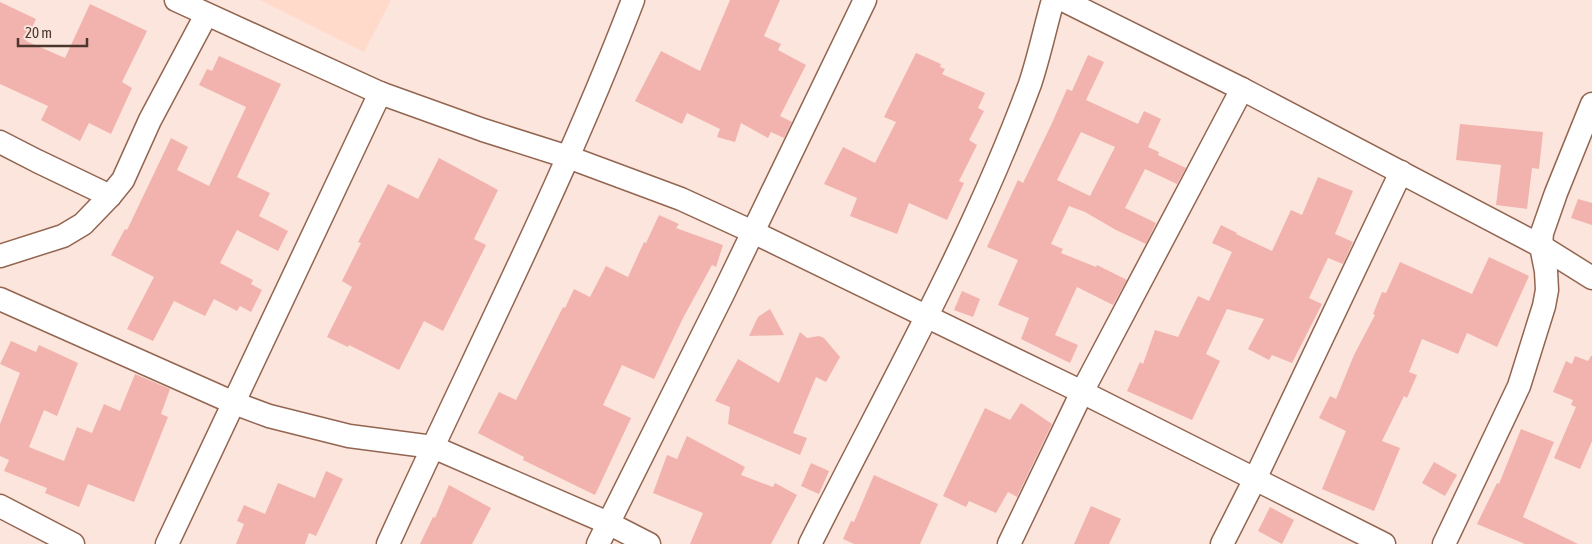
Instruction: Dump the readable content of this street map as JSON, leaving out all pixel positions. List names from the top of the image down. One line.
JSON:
{"scale_bar":"20 m"}
